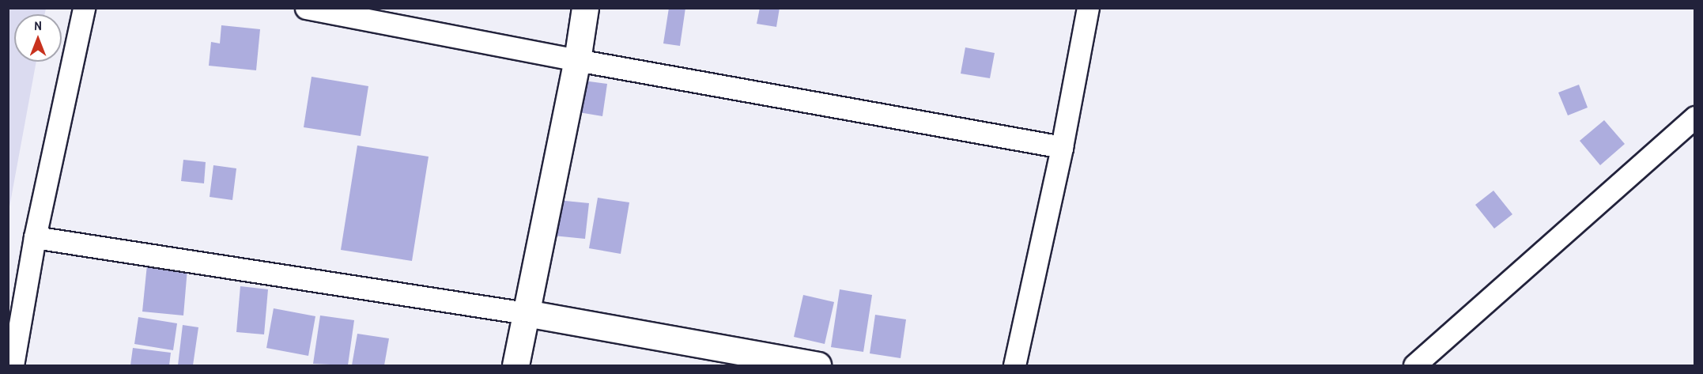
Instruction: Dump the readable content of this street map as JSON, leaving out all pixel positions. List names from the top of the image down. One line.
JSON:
{"north":"top"}
